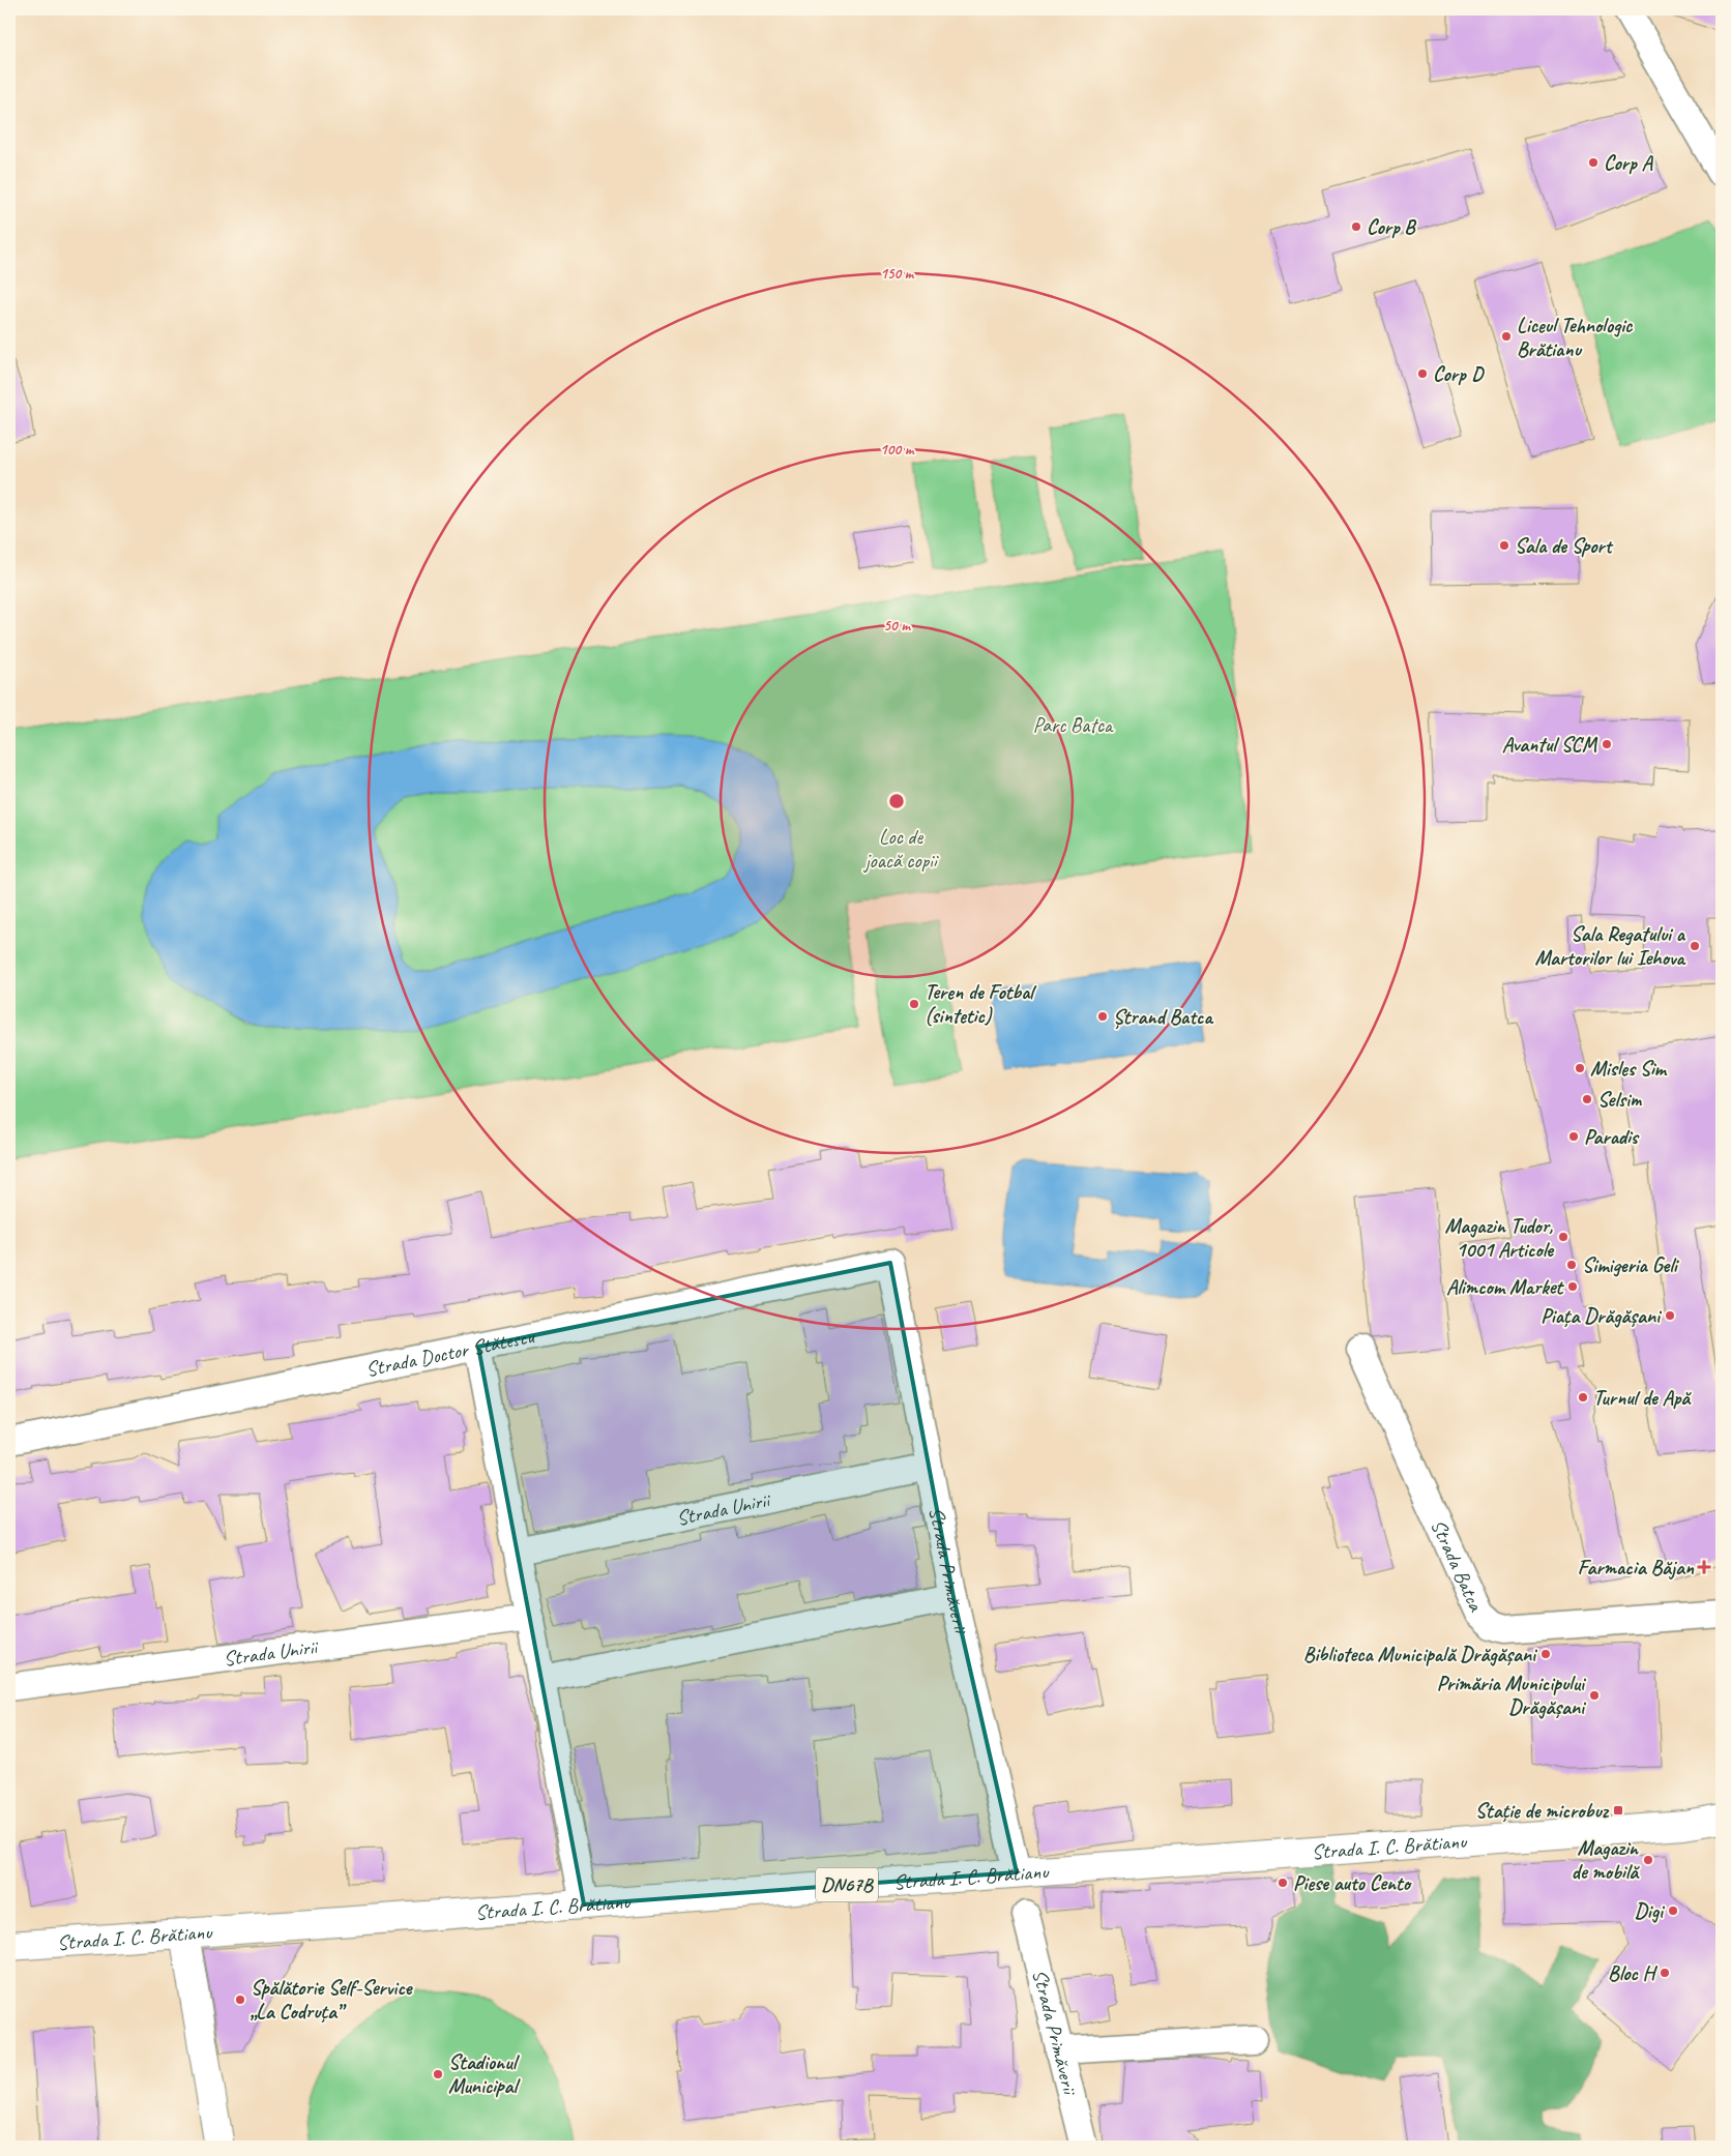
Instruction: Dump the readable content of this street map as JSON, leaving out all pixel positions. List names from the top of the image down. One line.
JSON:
{"streets":{"main road":["Strada I. C. Brătianu","DN67B"],"street":["Strada Doctor Stătescu","Strada Unirii","Strada Batca","Strada Primăverii"]},"crossings":[["Strada Doctor Stătescu","Strada Primăverii"],["Strada Unirii","Strada Primăverii"],["Strada Primăverii","Strada I. C. Brătianu"],["Strada I. C. Brătianu","DN67B"]],"parks":["Parc Batca","Loc de joacă copii"],"places":{"other":["Corp A","Corp B","Liceul Tehnologic Brătianu","Corp D","Sala de Sport","Avantul SCM","Sala Regatului a Martorilor lui Iehova","Teren de Fotbal (sintetic)","Ștrand Batca","Misles Sim","Selsim","Paradis","Magazin Tudor, 1001 Articole","Simigeria Geli","Alimcom Market","Piața Drăgășani","Turnul de Apă","Biblioteca Municipală Drăgășani","Primăria Municipului Drăgășani","Magazin de mobilă","Piese auto Cento","Digi","Bloc H","Spălătorie Self-Service „La Codruța”","Stadionul Municipal"],"health":["Farmacia Băjan"],"transit":["Stație de microbuz"]},"rings":["150 m","100 m","50 m"]}
